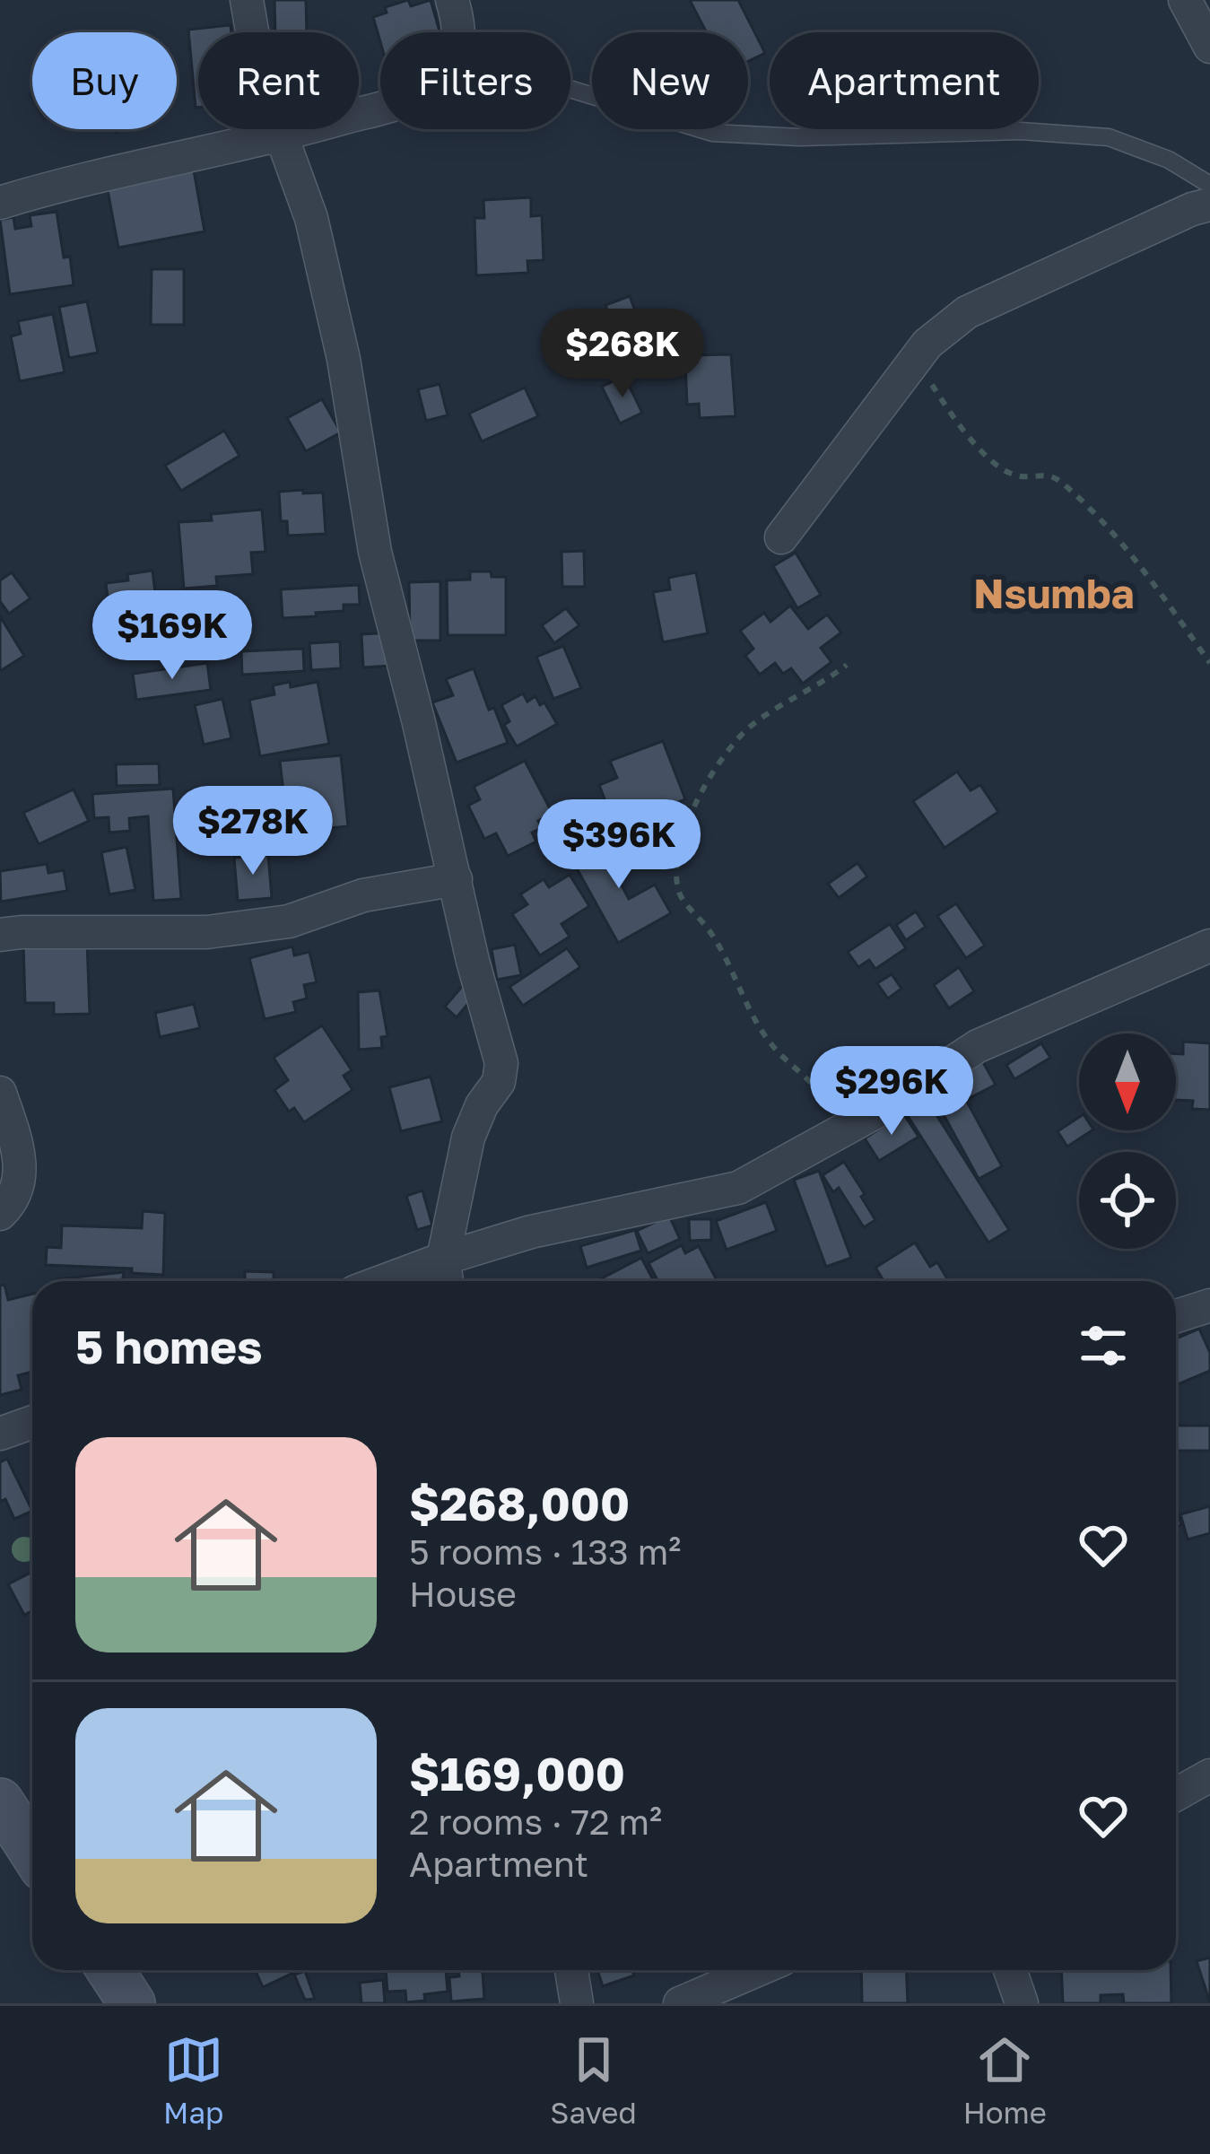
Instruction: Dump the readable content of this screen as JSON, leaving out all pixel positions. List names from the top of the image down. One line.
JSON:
{"districts":["Nsumba"],"north":"bottom","page":{"chip":["Buy","Rent","Filters","New","Apartment"],"price":["$268K","$169K","$278K","$396K","$296K"],"heading":"5 homes","list":[{"name":"$268,000","note":"5 rooms · 133 m² · House"},{"name":"$169,000","note":"2 rooms · 72 m² · Apartment"}],"tabs":["Map","Saved","Home"]}}
